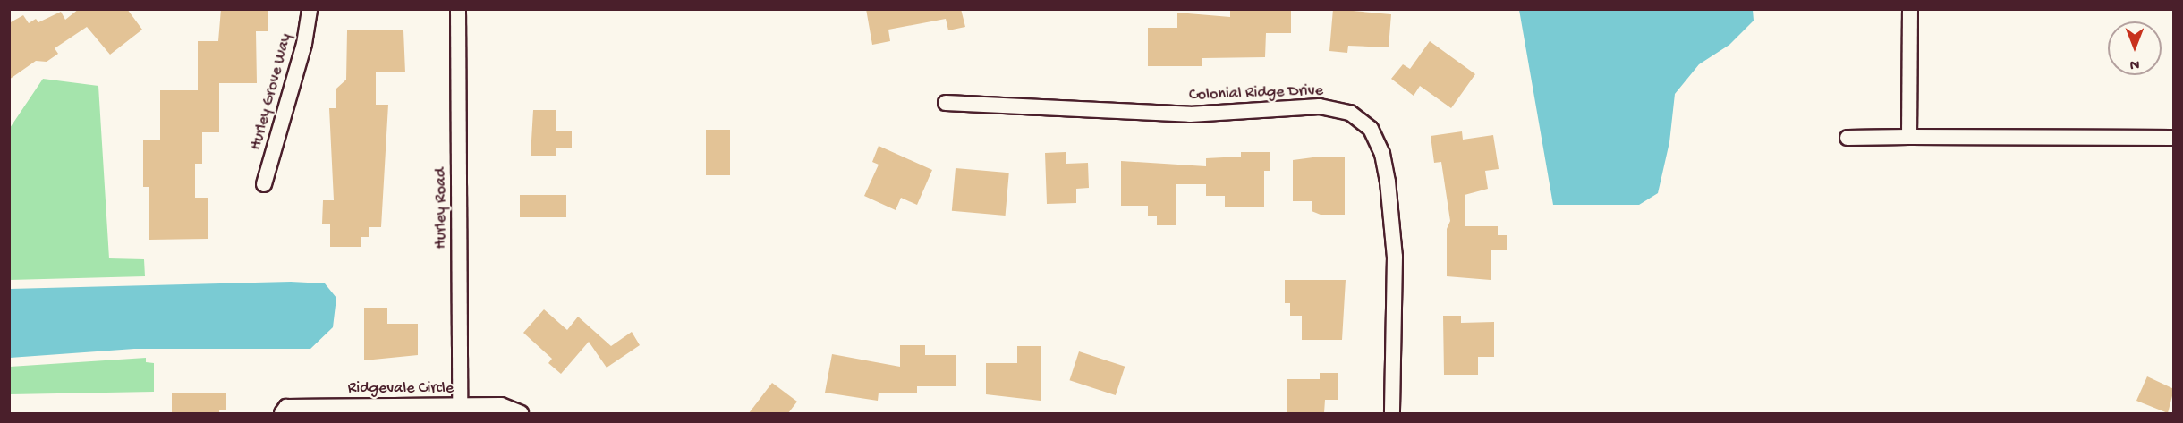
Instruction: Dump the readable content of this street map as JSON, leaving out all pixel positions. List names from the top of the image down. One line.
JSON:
{"streets":{"street":["Hurley Grove Way","Colonial Ridge Drive","Hurley Road","Ridgevale Circle"]},"crossings":[["Hurley Road","Ridgevale Circle"]],"north":"bottom"}
